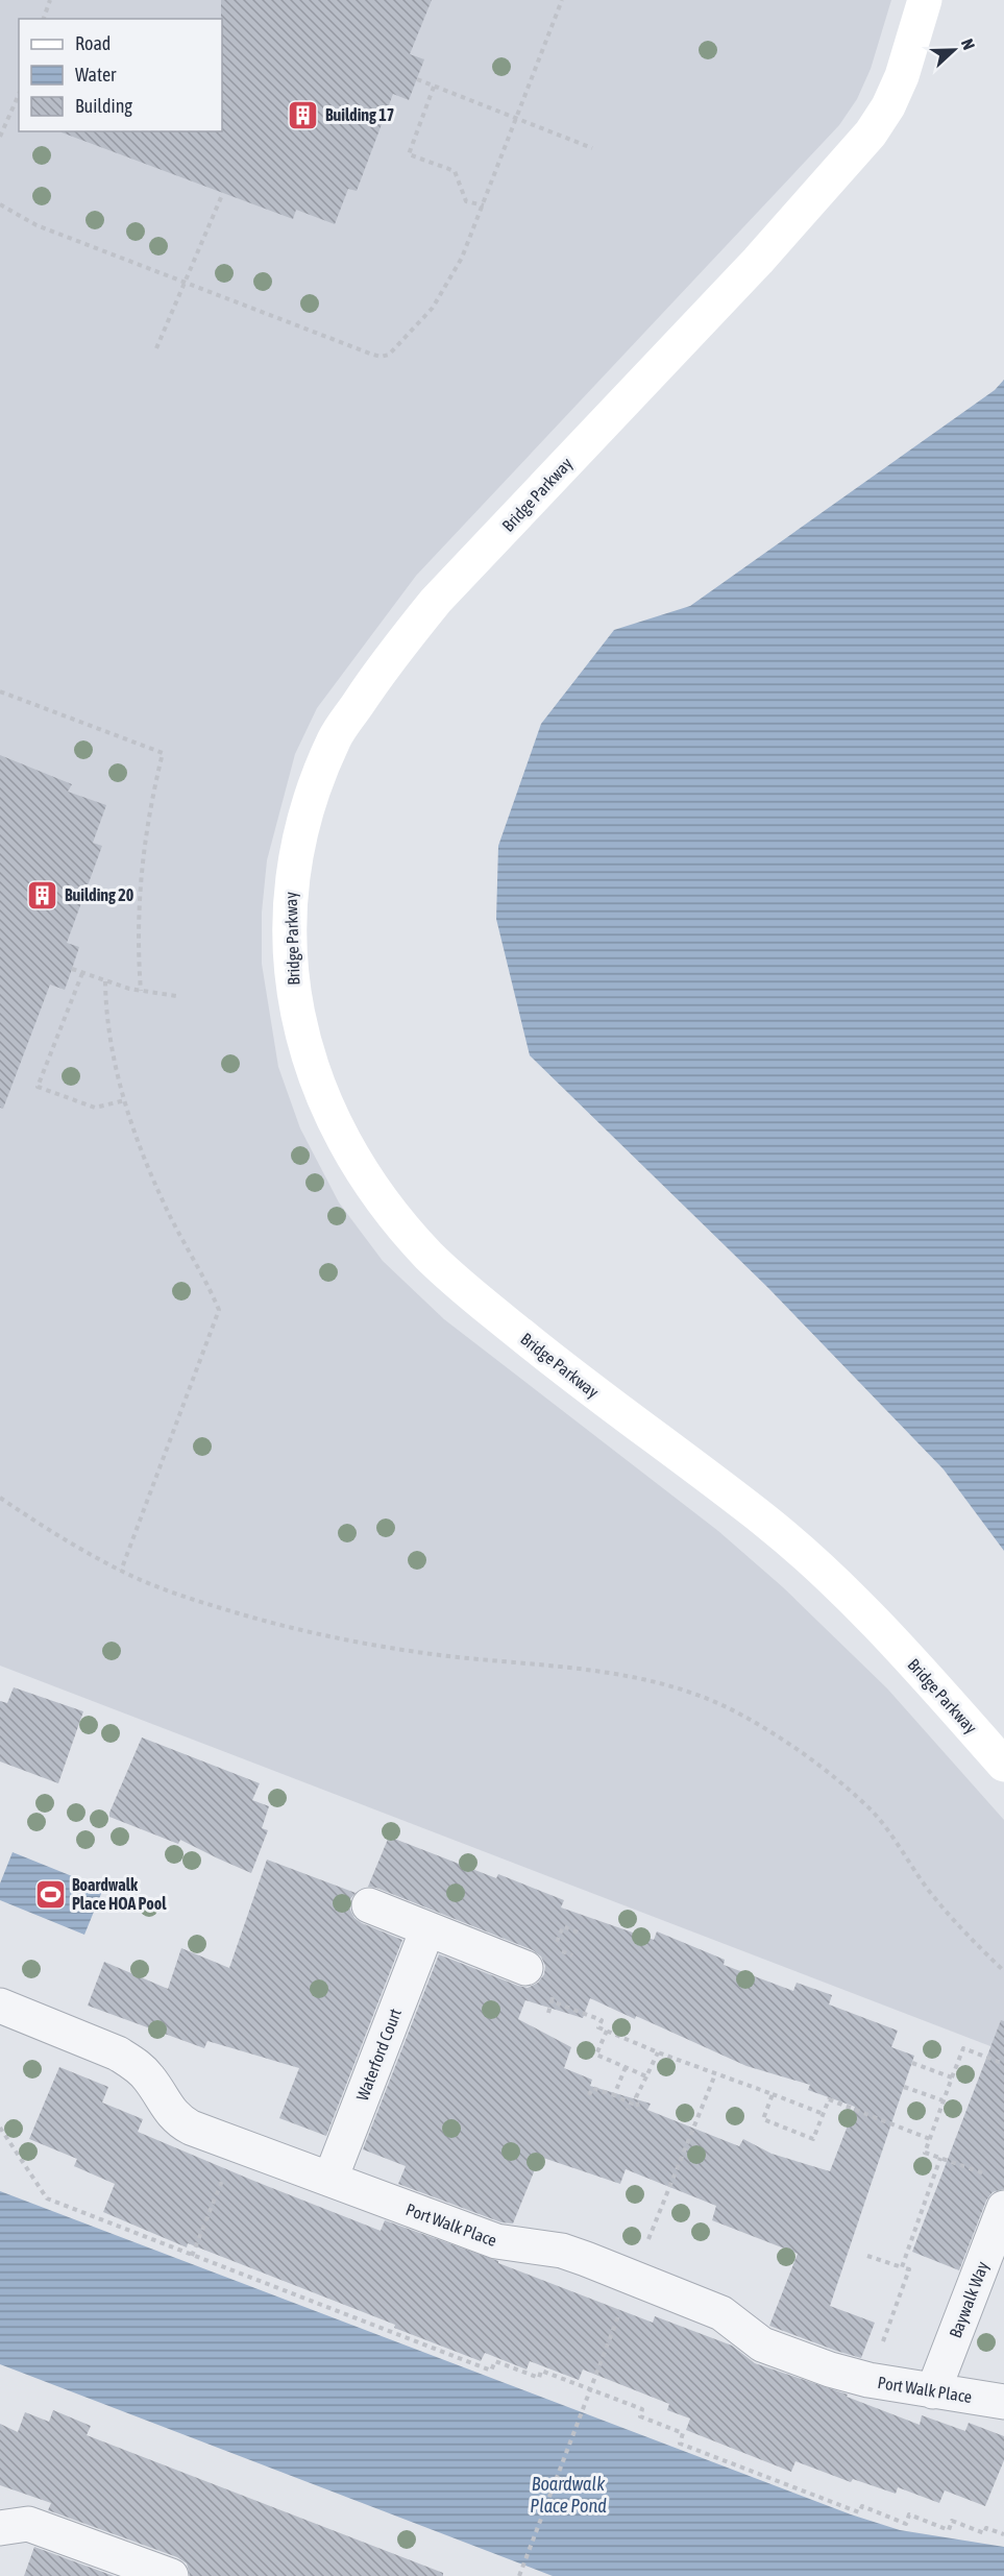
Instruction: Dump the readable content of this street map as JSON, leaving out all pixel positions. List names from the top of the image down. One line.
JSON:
{"streets":{"street":["Bridge Parkway","Waterford Court","Port Walk Place","Baywalk Way"]},"crossings":[["Waterford Court","Port Walk Place"],["Port Walk Place","Baywalk Way"]],"water":["Boardwalk Place Pond"],"places":{"building":["Building 17","Building 20"],"sports":["Boardwalk Place HOA Pool"]},"legend":["Road","Water","Building"],"north":"right"}
